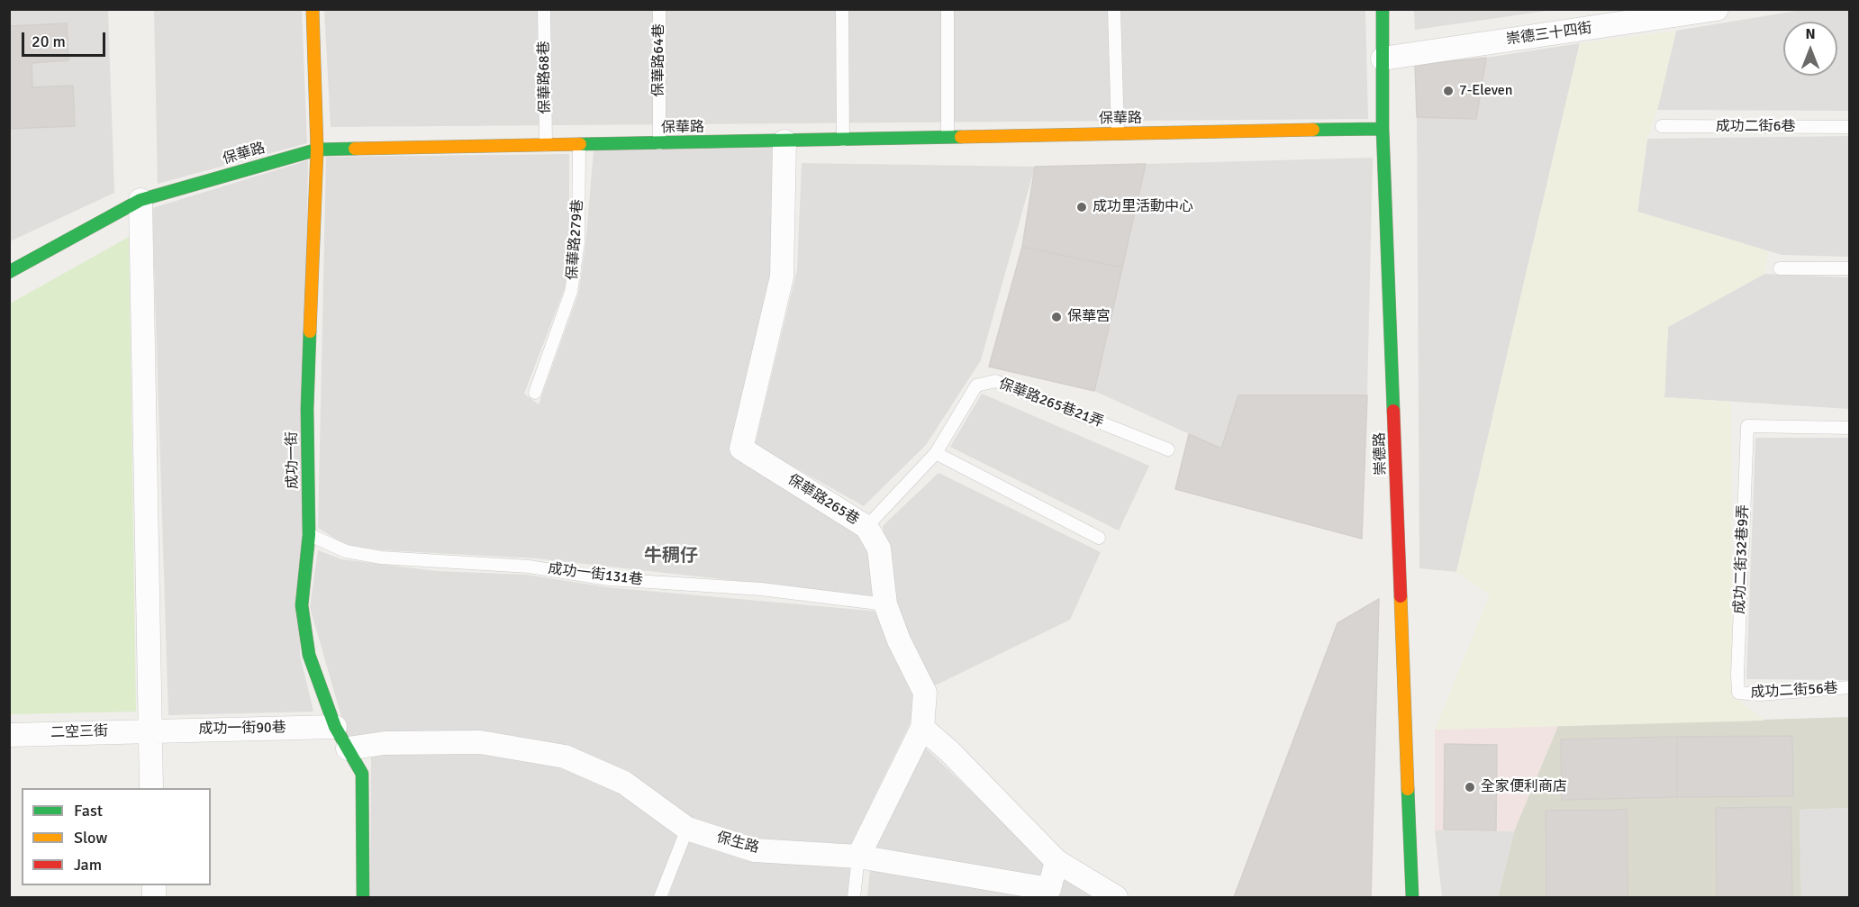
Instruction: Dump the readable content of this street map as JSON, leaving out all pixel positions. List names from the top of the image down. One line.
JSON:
{"streets":{"street":["崇德三十四街","保華路","崇德路","成功一街","保華路265巷","成功一街90巷","二空三街","保生路"],"lane":["保華路64巷","保華路68巷","成功二街6巷","保華路279巷","保華路265巷21弄","成功二街32巷9弄","成功一街131巷","成功二街56巷"]},"crossings":[["崇德三十四街","崇德路"],["保華路64巷","保華路"],["保華路68巷","保華路"],["保華路","保華路279巷"],["保華路","崇德路"],["保華路","成功一街"],["保華路","保華路265巷"],["保華路265巷21弄","保華路265巷"],["成功一街","成功一街131巷"],["成功一街","成功一街90巷"],["成功一街","保生路"],["保華路265巷","成功一街131巷"],["保華路265巷","保生路"],["成功二街32巷9弄","成功二街56巷"],["成功一街90巷","二空三街"]],"districts":["牛稠仔"],"places":["7-Eleven","成功里活動中心","保華宮","全家便利商店"],"legend":["Fast","Slow","Jam"],"scale_bar":"20 m","north":"top"}
